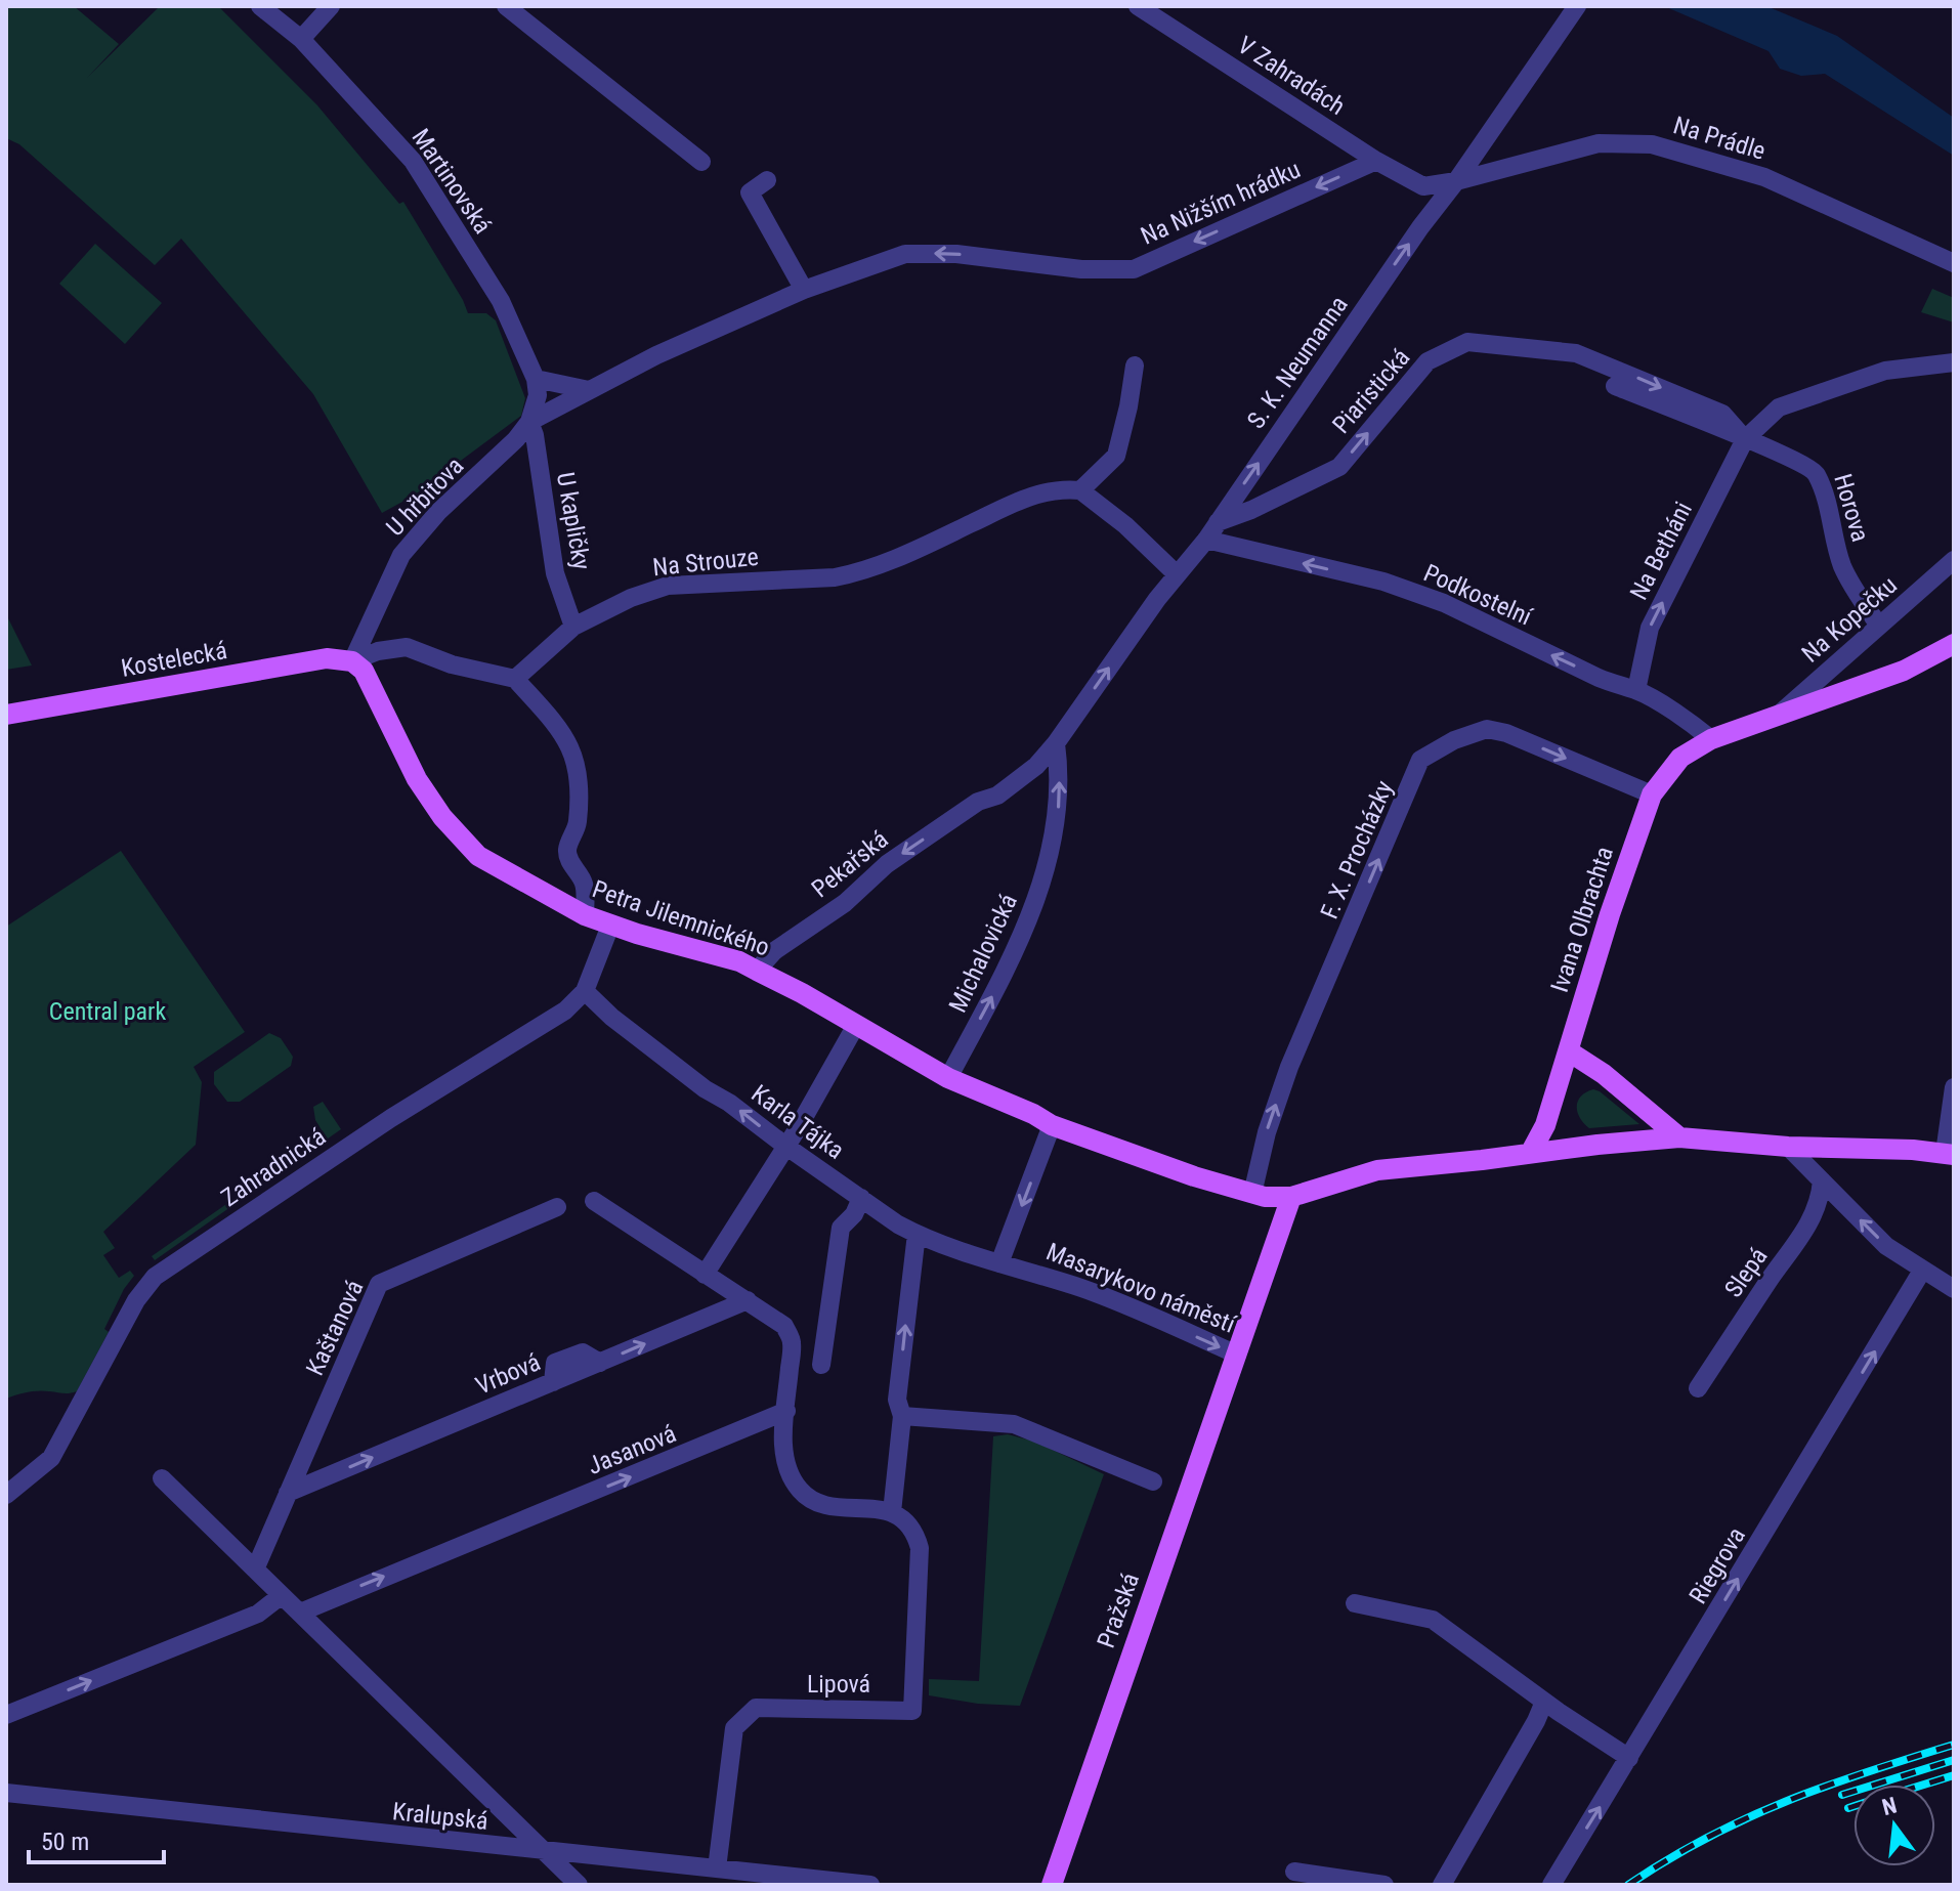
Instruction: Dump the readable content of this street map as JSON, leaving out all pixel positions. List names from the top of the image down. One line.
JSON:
{"streets":{"main road":["Kostelecká","Petra Jilemnického","Ivana Olbrachta","Masarykovo náměstí","Pražská"],"street":["V Zahradách","Na Prádle","Martinovská","Na Nižším hrádku","S. K. Neumanna","Piaristická","U hřbitova","Horova","U kapličky","Na Betháni","Na Strouze","Podkostelní","Na Kopečku","F. X. Procházky","Pekařská","Michalovická","Karla Tájka","Zahradnická","Slepá","Kaštanová","Vrbová","Jasanová","Riegrova","Lipová","Kralupská"]},"crossings":[["V Zahradách","Na Nižším hrádku"],["Na Prádle","S. K. Neumanna"],["Na Nižším hrádku","U hřbitova"],["Na Nižším hrádku","U kapličky"],["S. K. Neumanna","Piaristická"],["S. K. Neumanna","Podkostelní"],["S. K. Neumanna","Pekařská"],["S. K. Neumanna","Michalovická"],["Piaristická","Horova"],["Piaristická","Na Betháni"],["U hřbitova","U kapličky"],["U hřbitova","Kostelecká"],["U hřbitova","Petra Jilemnického"],["Horova","Na Betháni"],["Horova","Na Kopečku"],["U kapličky","Na Strouze"],["Na Betháni","Podkostelní"],["Podkostelní","Ivana Olbrachta"],["Na Kopečku","Ivana Olbrachta"],["Kostelecká","Petra Jilemnického"],["F. X. Procházky","Ivana Olbrachta"],["Pekařská","Petra Jilemnického"],["Pekařská","Michalovická"],["Petra Jilemnického","Michalovická"],["Petra Jilemnického","Zahradnická"],["Karla Tájka","Zahradnická"],["Karla Tájka","Masarykovo náměstí"],["Masarykovo náměstí","Pražská"],["Kaštanová","Vrbová"],["Lipová","Kralupská"]],"one_way":["Na Nižším hrádku","S. K. Neumanna","Piaristická","Na Betháni","Podkostelní","Pekařská","Michalovická","Vrbová","Jasanová","Riegrova"],"parks":["Central park"],"scale_bar":"50 m","north":"top"}
